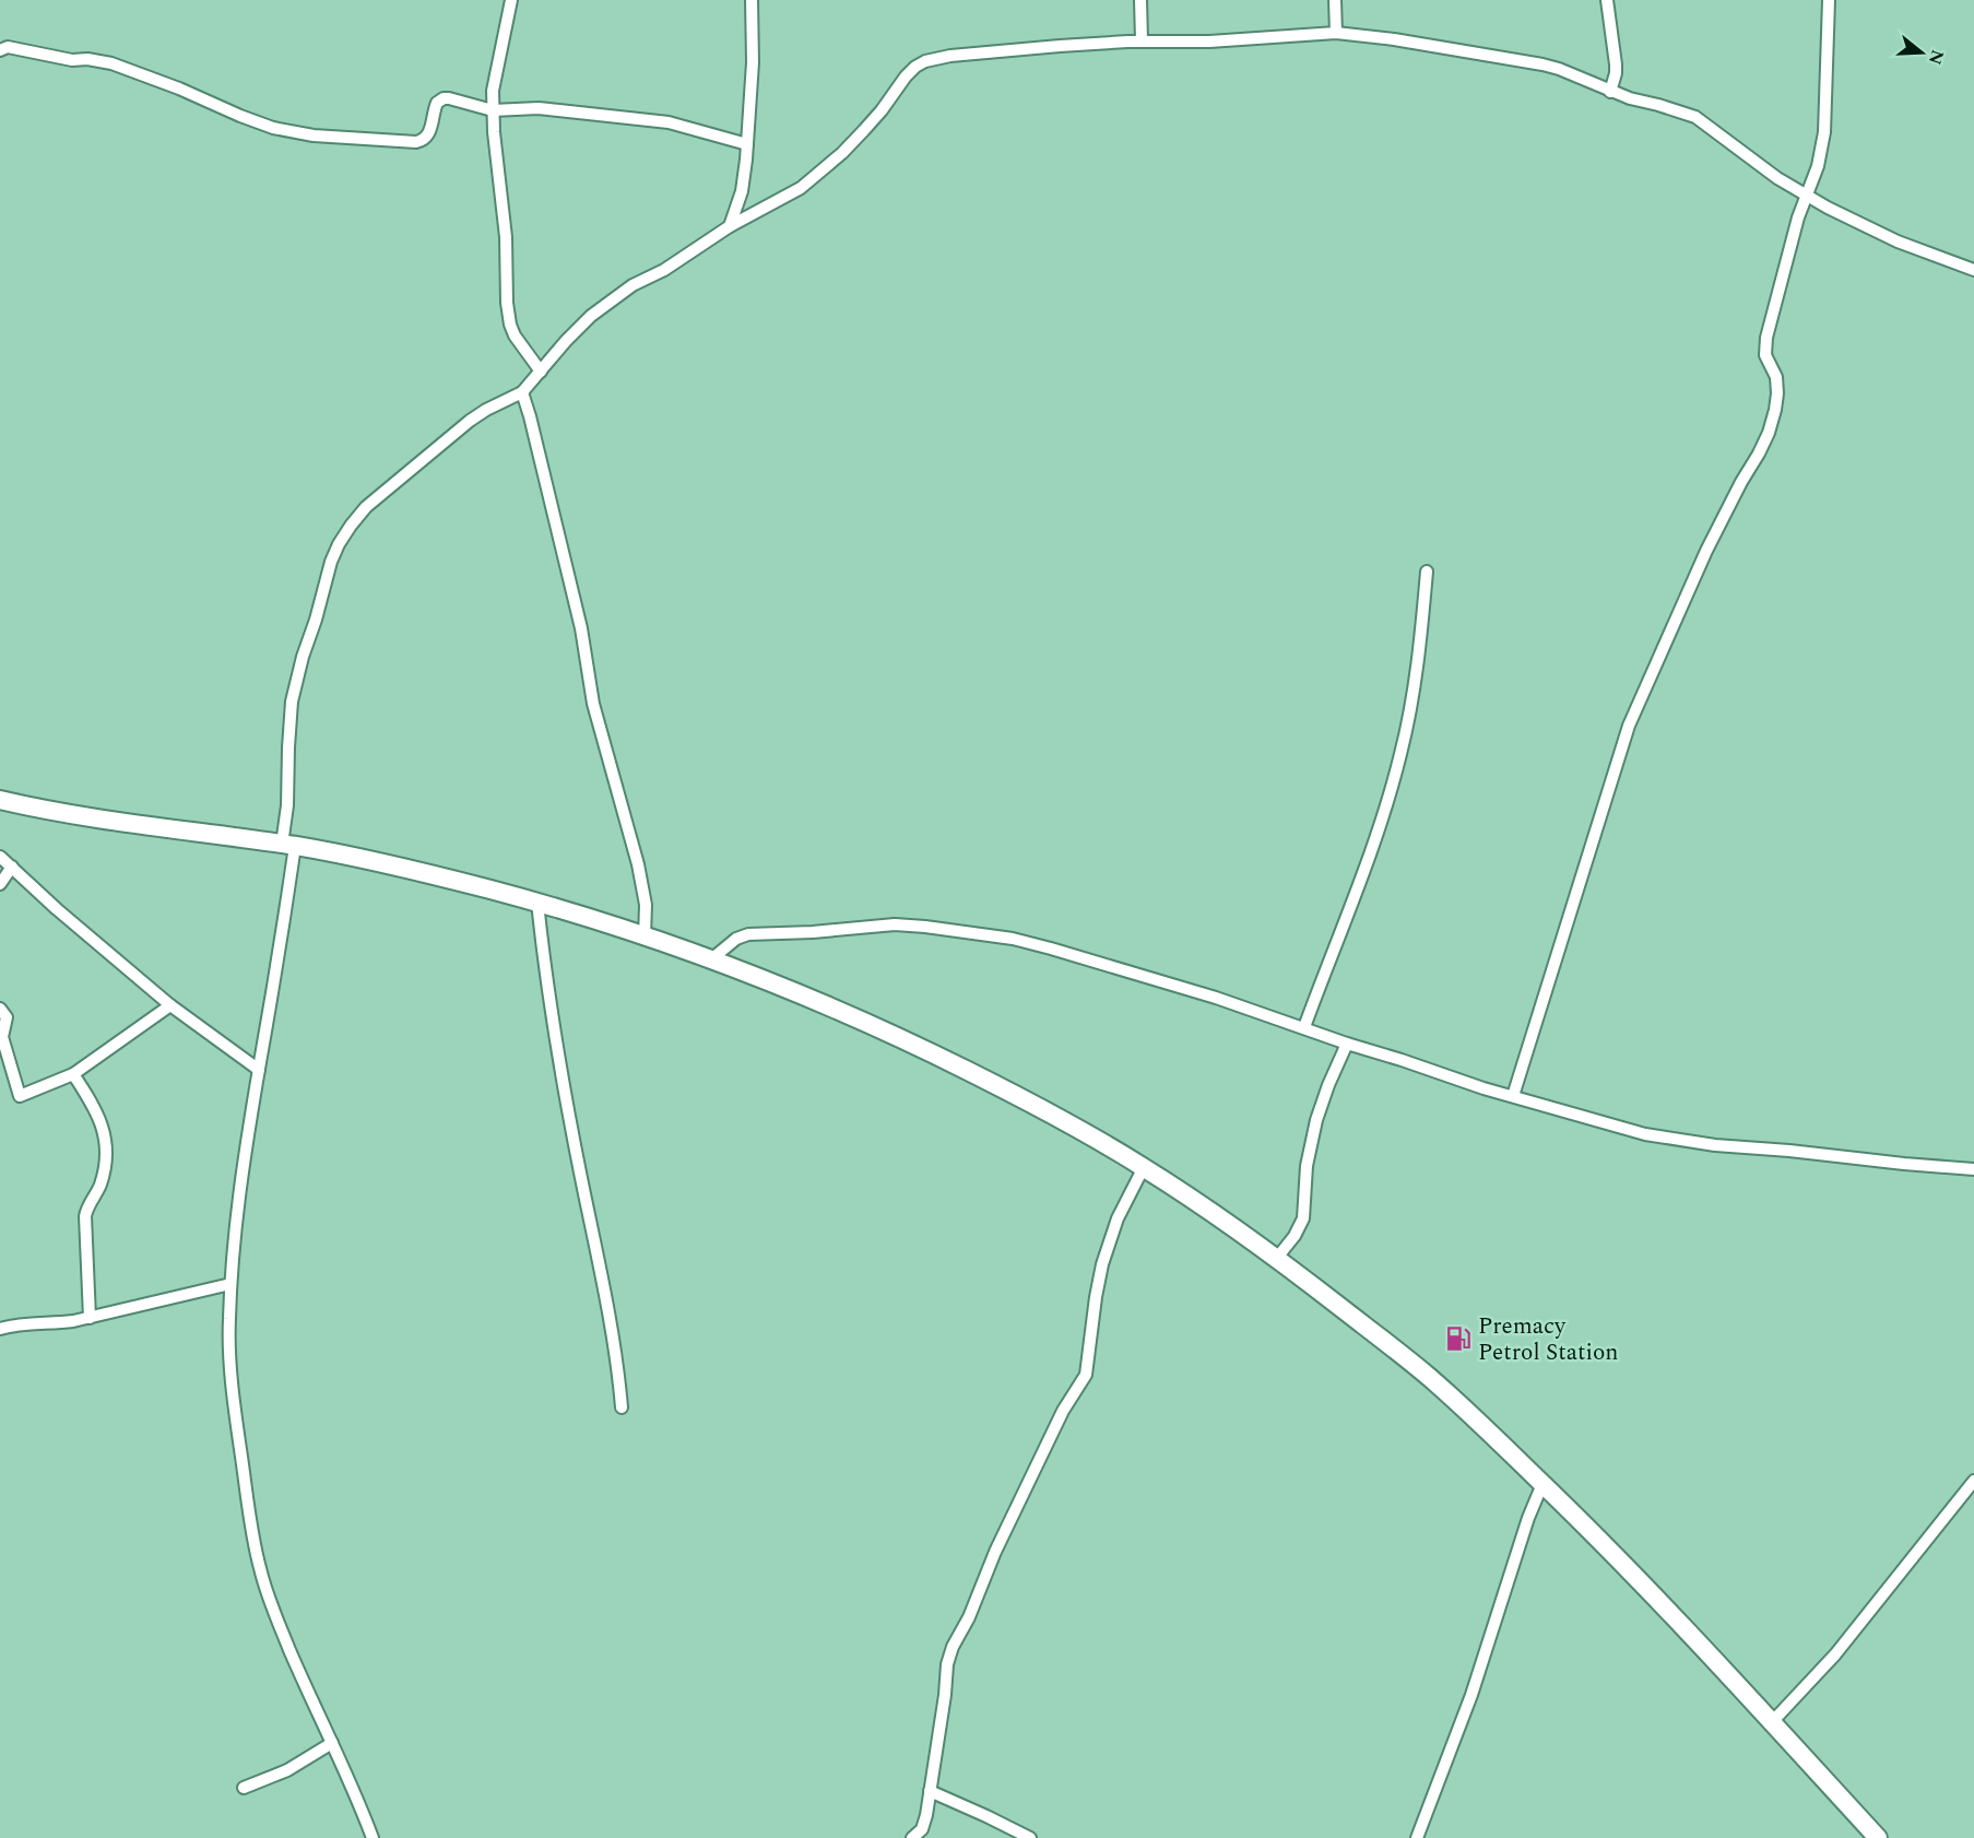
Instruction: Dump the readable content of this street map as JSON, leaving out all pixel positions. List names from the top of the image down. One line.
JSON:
{"places":{"fuel station":["Premacy Petrol Station"]},"north":"right"}
